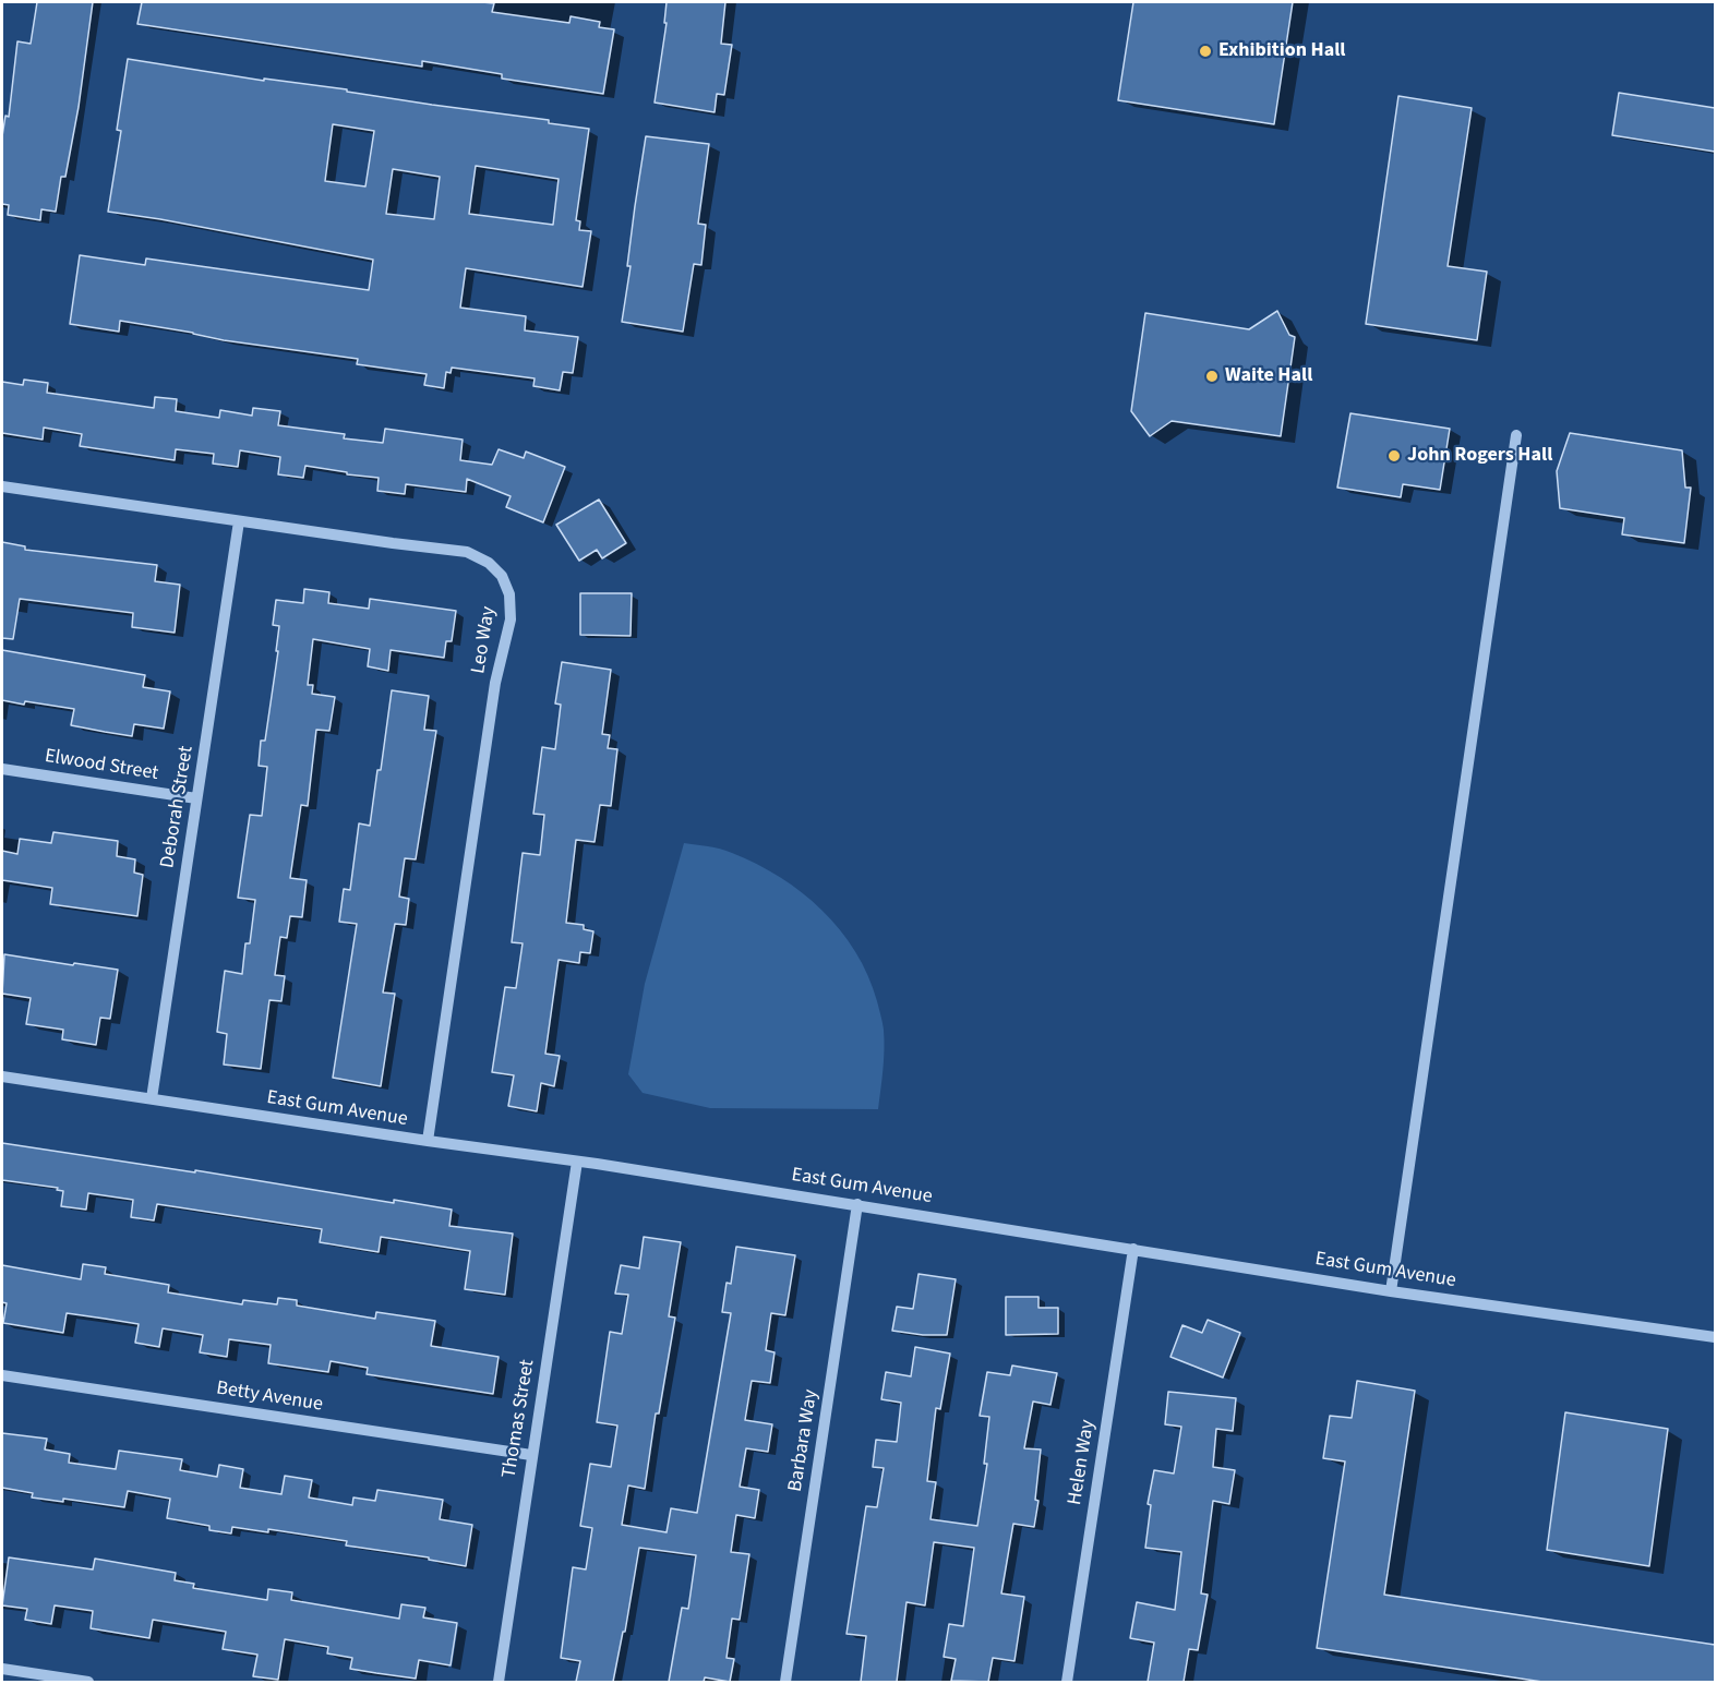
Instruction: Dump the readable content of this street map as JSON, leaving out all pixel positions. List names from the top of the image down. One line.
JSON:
{"streets":{"street":["Leo Way","Elwood Street","Deborah Street","East Gum Avenue","Betty Avenue","Thomas Street","Barbara Way","Helen Way"]},"crossings":[["Leo Way","Deborah Street"],["Leo Way","East Gum Avenue"],["Elwood Street","Deborah Street"],["Deborah Street","East Gum Avenue"],["East Gum Avenue","Thomas Street"],["East Gum Avenue","Barbara Way"],["East Gum Avenue","Helen Way"],["Betty Avenue","Thomas Street"]],"places":["Exhibition Hall","Waite Hall","John Rogers Hall"]}
